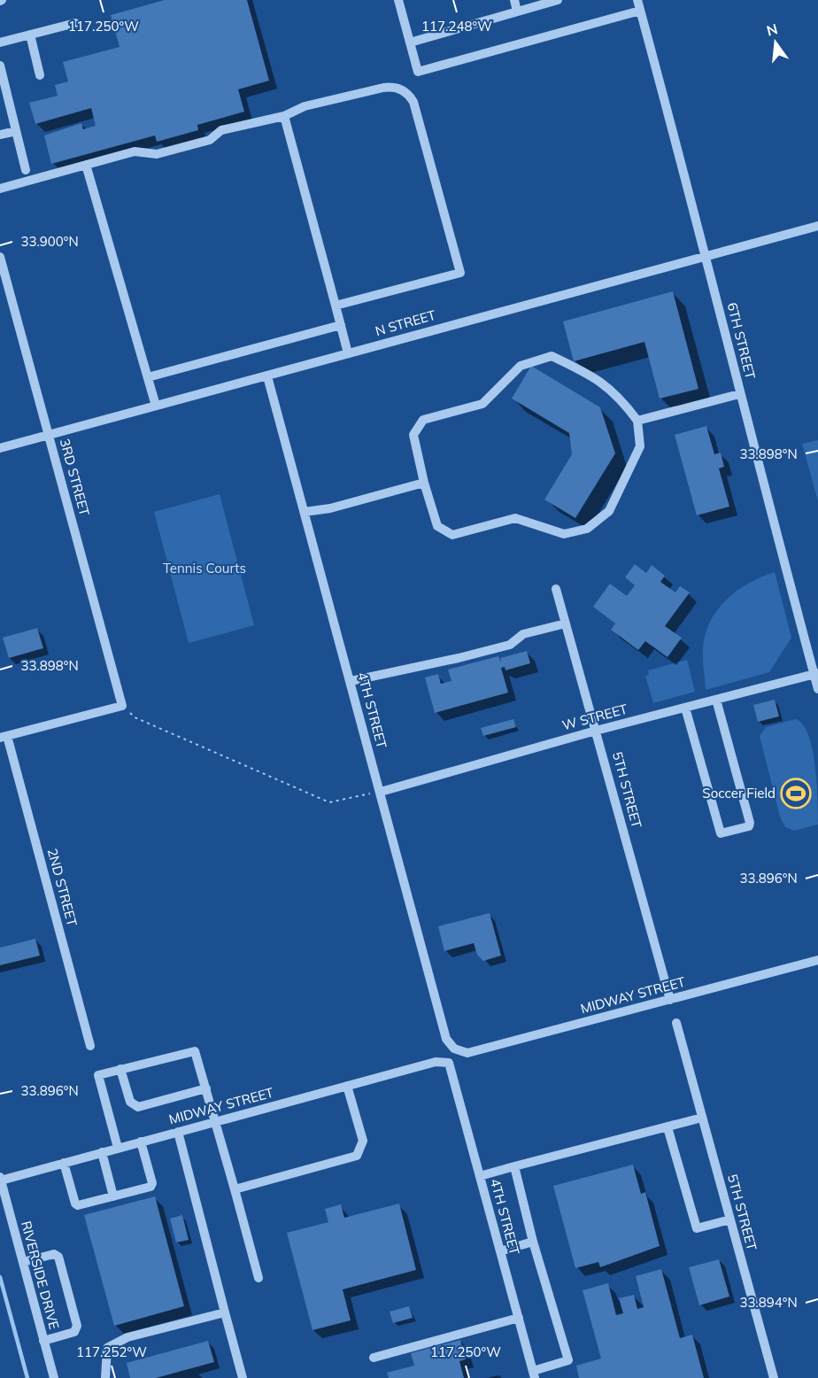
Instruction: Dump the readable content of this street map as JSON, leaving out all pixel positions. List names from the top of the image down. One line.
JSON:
{"streets":{"street":["N STREET","6TH STREET","3RD STREET","4TH STREET","W STREET","5TH STREET","2ND STREET","MIDWAY STREET","RIVERSIDE DRIVE"]},"crossings":[["N STREET","6TH STREET"],["N STREET","3RD STREET"],["N STREET","4TH STREET"],["6TH STREET","W STREET"],["4TH STREET","W STREET"],["4TH STREET","MIDWAY STREET"],["W STREET","5TH STREET"],["5TH STREET","MIDWAY STREET"],["MIDWAY STREET","RIVERSIDE DRIVE"]],"parks":["Tennis Courts"],"places":{"sports":["Soccer Field"]},"north":"top","coordinates":["117.250°W","117.248°W","33.900°N","33.898°N","33.896°N","33.894°N","117.252°W"]}
